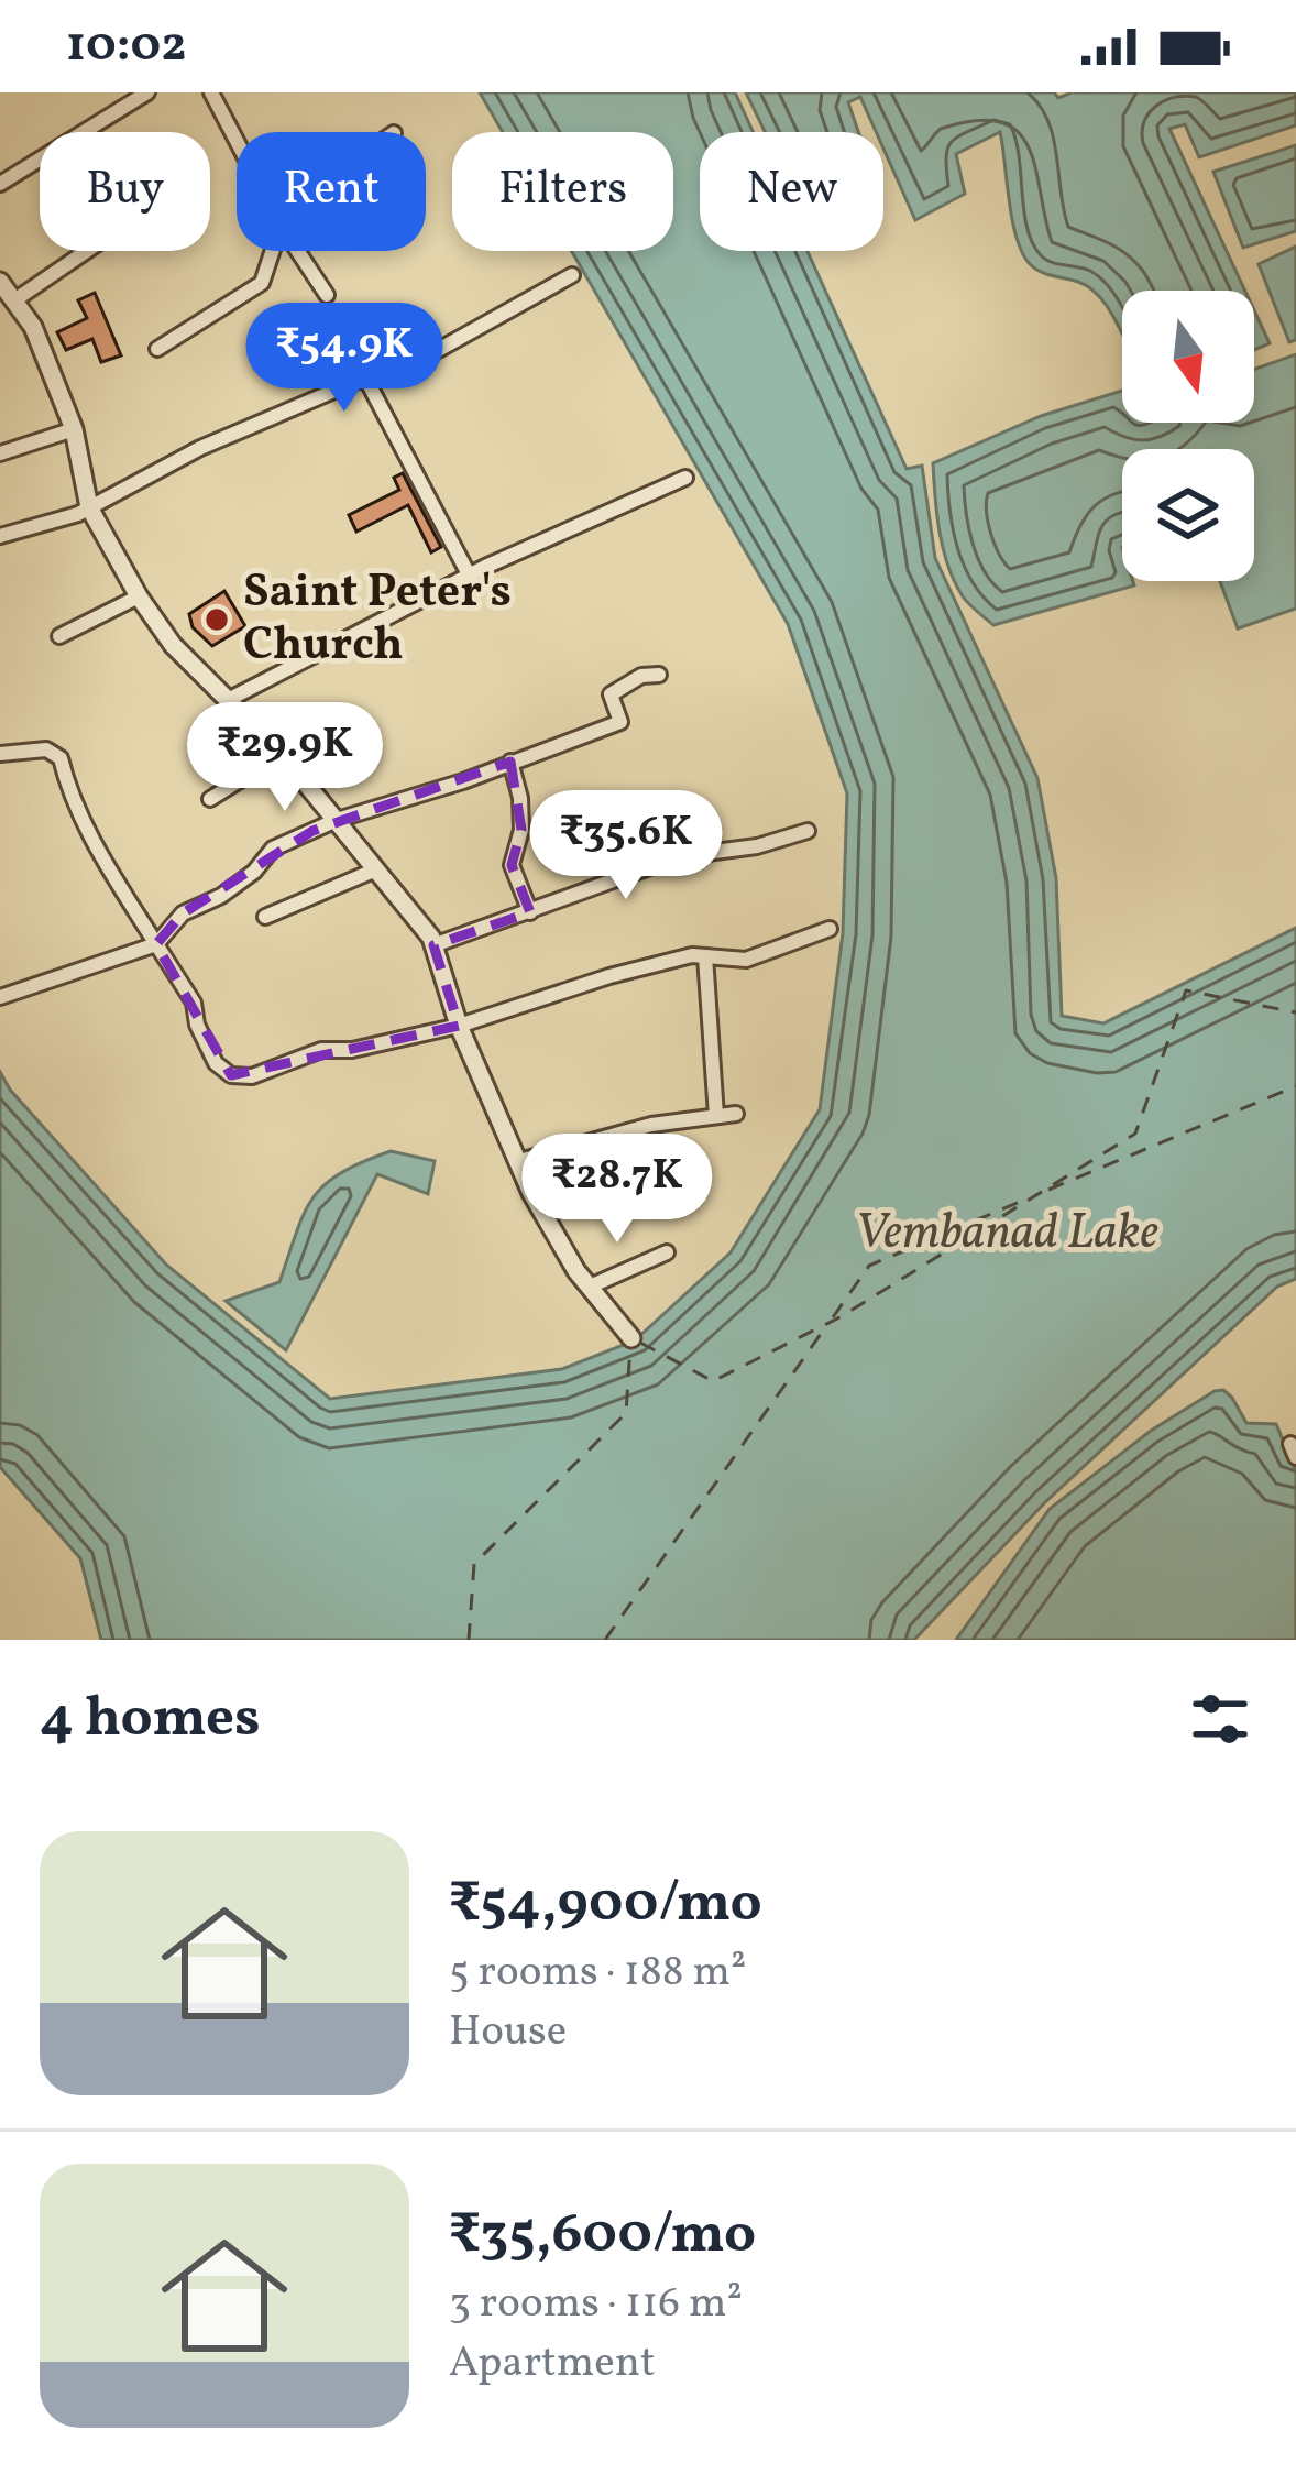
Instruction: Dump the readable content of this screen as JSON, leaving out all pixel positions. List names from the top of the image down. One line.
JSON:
{"water":["Vembanad Lake"],"places":["Saint Peter's Church"],"north":"bottom","page":{"status":"10:02","chip":["Buy","Rent","Filters","New"],"price":["₹54.9K","₹29.9K","₹35.6K","₹28.7K"],"heading":"4 homes","list":[{"name":"₹54,900/mo","note":"5 rooms · 188 m² · House"},{"name":"₹35,600/mo","note":"3 rooms · 116 m² · Apartment"}]}}
